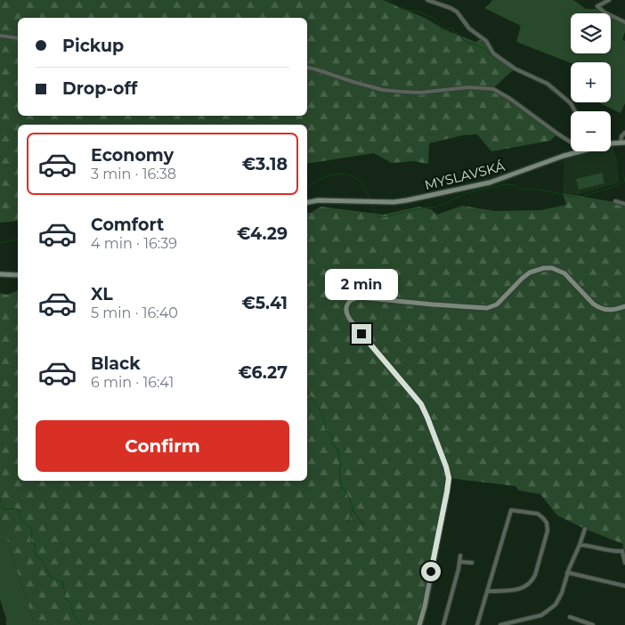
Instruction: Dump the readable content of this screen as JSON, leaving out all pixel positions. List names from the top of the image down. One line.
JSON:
{"streets":{"street":["MYSLAVSKÁ"]},"page":{"map_buttons":["+","−"],"banner":["Pickup","Drop-off"],"list":[{"name":"Economy","note":"3 min · 16:38","value":"€3.18"},{"name":"Comfort","note":"4 min · 16:39","value":"€4.29"},{"name":"XL","note":"5 min · 16:40","value":"€5.41"},{"name":"Black","note":"6 min · 16:41","value":"€6.27"}],"bubble":"2 min","buttons":"Confirm"}}
